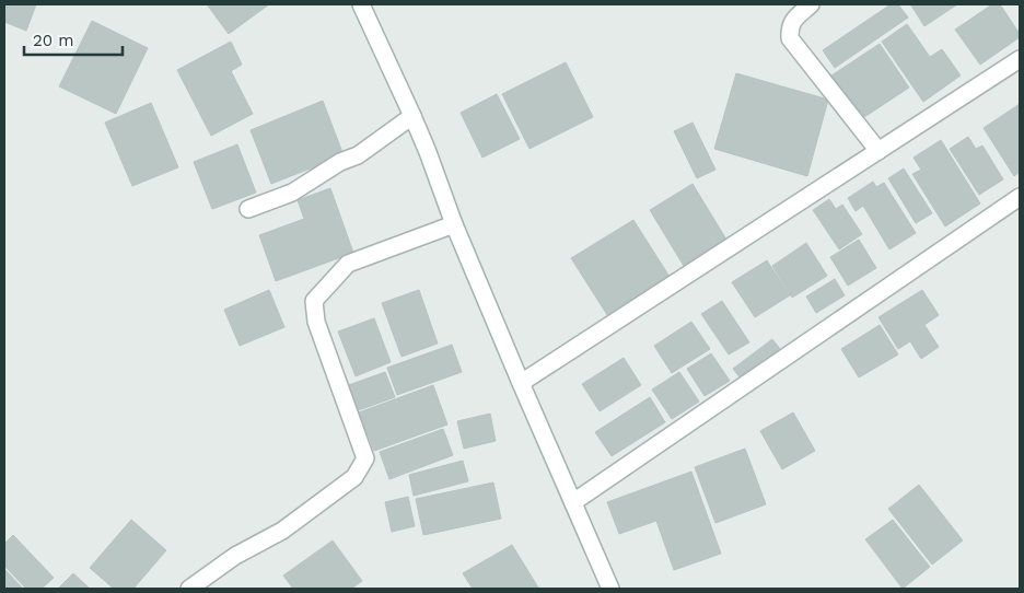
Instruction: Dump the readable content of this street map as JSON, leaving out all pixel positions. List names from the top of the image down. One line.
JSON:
{"scale_bar":"20 m"}
